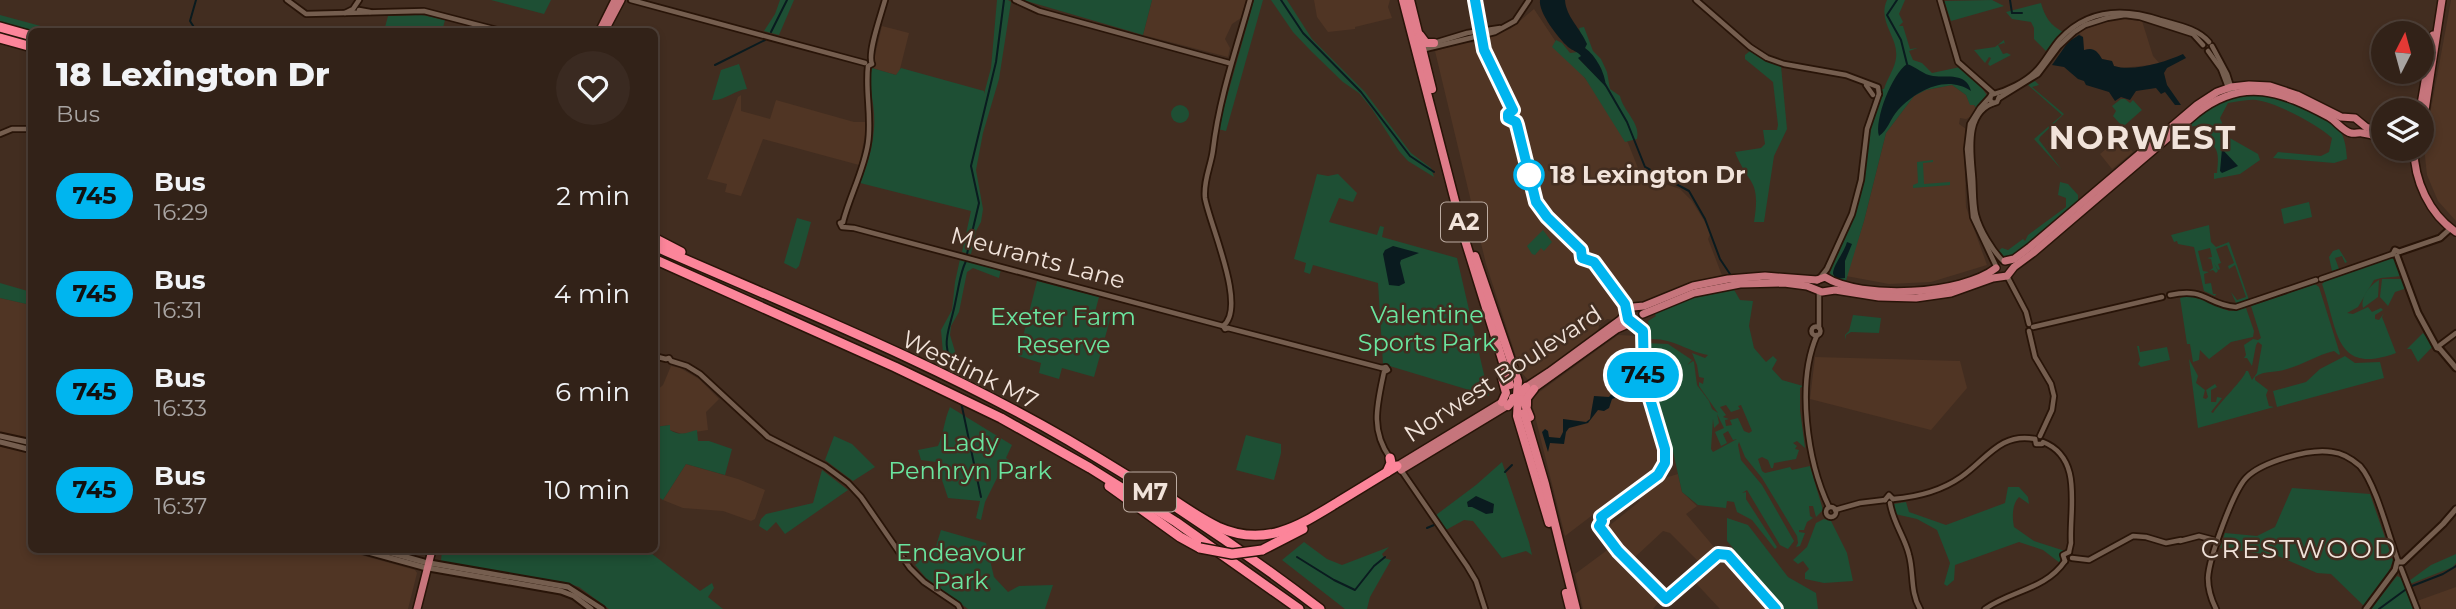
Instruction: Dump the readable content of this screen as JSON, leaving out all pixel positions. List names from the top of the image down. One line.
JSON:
{"streets":{"highway":["A2","Westlink M7","M7"],"main road":["Norwest Boulevard"],"street":["Meurants Lane"]},"crossings":[["A2","Norwest Boulevard"],["Meurants Lane","Norwest Boulevard"],["Meurants Lane","M7"],["Westlink M7","M7"],["Norwest Boulevard","M7"]],"districts":["NORWEST","CRESTWOOD"],"parks":["Valentine Sports Park","Exeter Farm Reserve","Lady Penhryn Park","Endeavour Park"],"places":["18 Lexington Dr"],"lines":["bus line 745"],"north":"top","page":{"on_map":"745","heading":["18 Lexington Dr","Bus"],"list":[{"mark":"745","name":"Bus","note":"16:29","value":"2 min"},{"mark":"745","name":"Bus","note":"16:31","value":"4 min"},{"mark":"745","name":"Bus","note":"16:33","value":"6 min"},{"mark":"745","name":"Bus","note":"16:37","value":"10 min"}]}}
